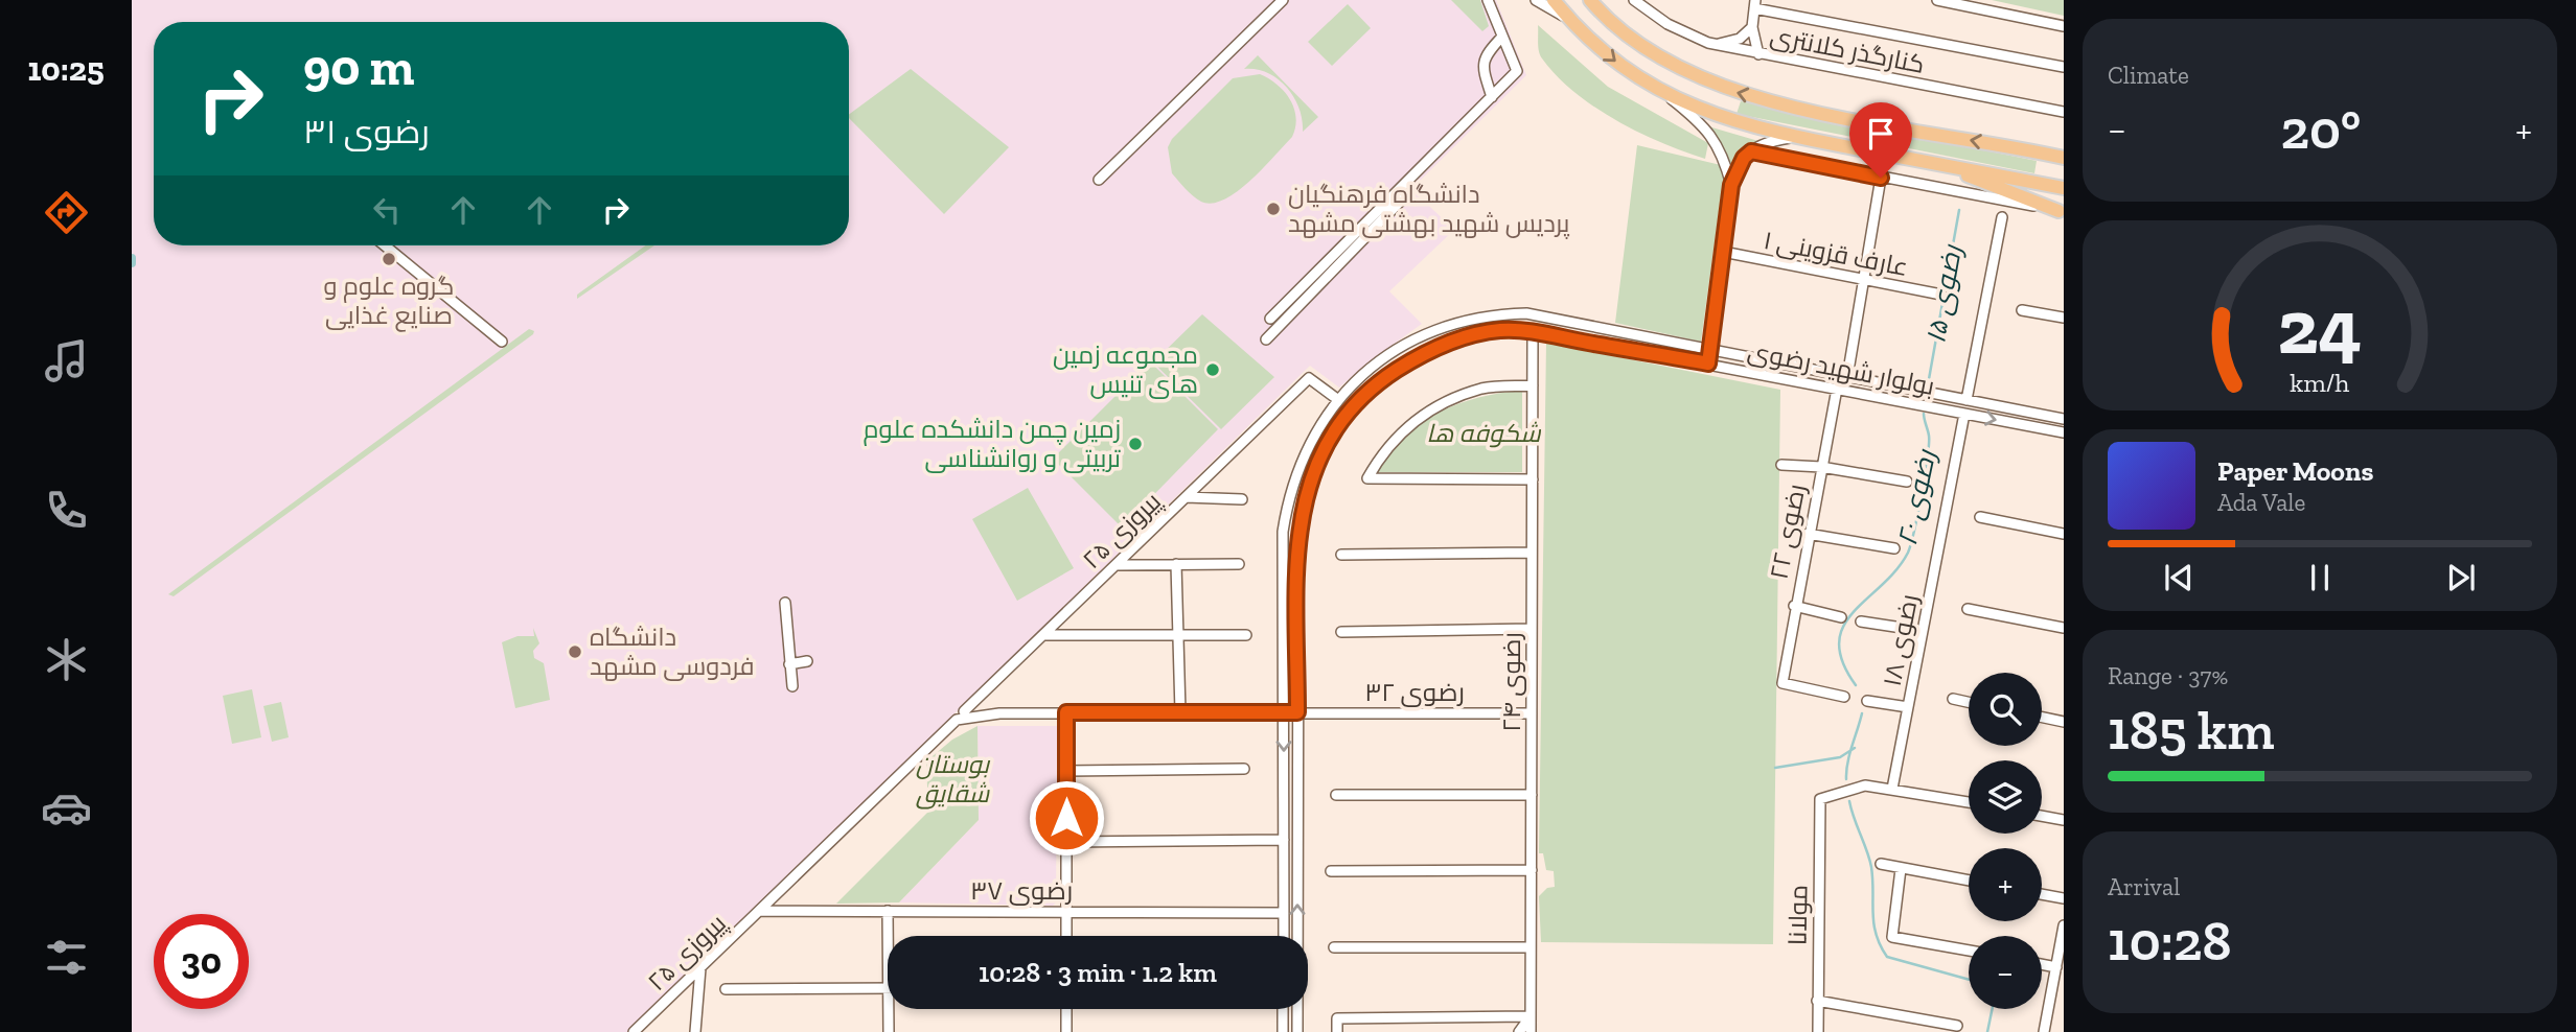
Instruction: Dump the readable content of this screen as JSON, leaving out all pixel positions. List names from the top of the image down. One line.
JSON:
{"streets":{"street":["کنارگذر کلانتری","عارف قزوینی ۱","بولوار شهید رضوی","پیروزی ۲۵","رضوی ۲۲","رضوی ۱۸","رضوی ۲۴","رضوی ۳۲","رضوی ۳۷","مولانا"]},"crossings":[["بولوار شهید رضوی","پیروزی ۲۵"],["بولوار شهید رضوی","رضوی ۲۲"],["بولوار شهید رضوی","رضوی ۱۸"],["بولوار شهید رضوی","رضوی ۲۴"],["بولوار شهید رضوی","رضوی ۳۲"],["بولوار شهید رضوی","رضوی ۳۷"],["پیروزی ۲۵","رضوی ۳۲"],["پیروزی ۲۵","رضوی ۳۷"],["رضوی ۱۸","مولانا"],["رضوی ۲۴","رضوی ۳۲"]],"water":["رضوی ۱۵","رضوی ۲۰"],"parks":["شکوفه ها","بوستان شقایق"],"places":["دانشگاه فرهنگیان پردیس شهید بهشتی مشهد","گروه علوم و صنایع غذایی","مجموعه زمین های تنیس","زمین چمن دانشکده علوم تربیتی و روانشناسی","دانشگاه فردوسی مشهد"],"page":{"tabs":"10:25","tile":["Climate",["Range · 37%","185 km"],["Arrival","10:28"]],"turn":["90 m","رضوی ۳۱"],"heat":["−","20°","+"],"song":["Paper Moons","Ada Vale"],"map_buttons":["+","−"],"limit":"30","trip":"10:28 · 3 min · 1.2 km","gauge":["24","km/h"]}}
